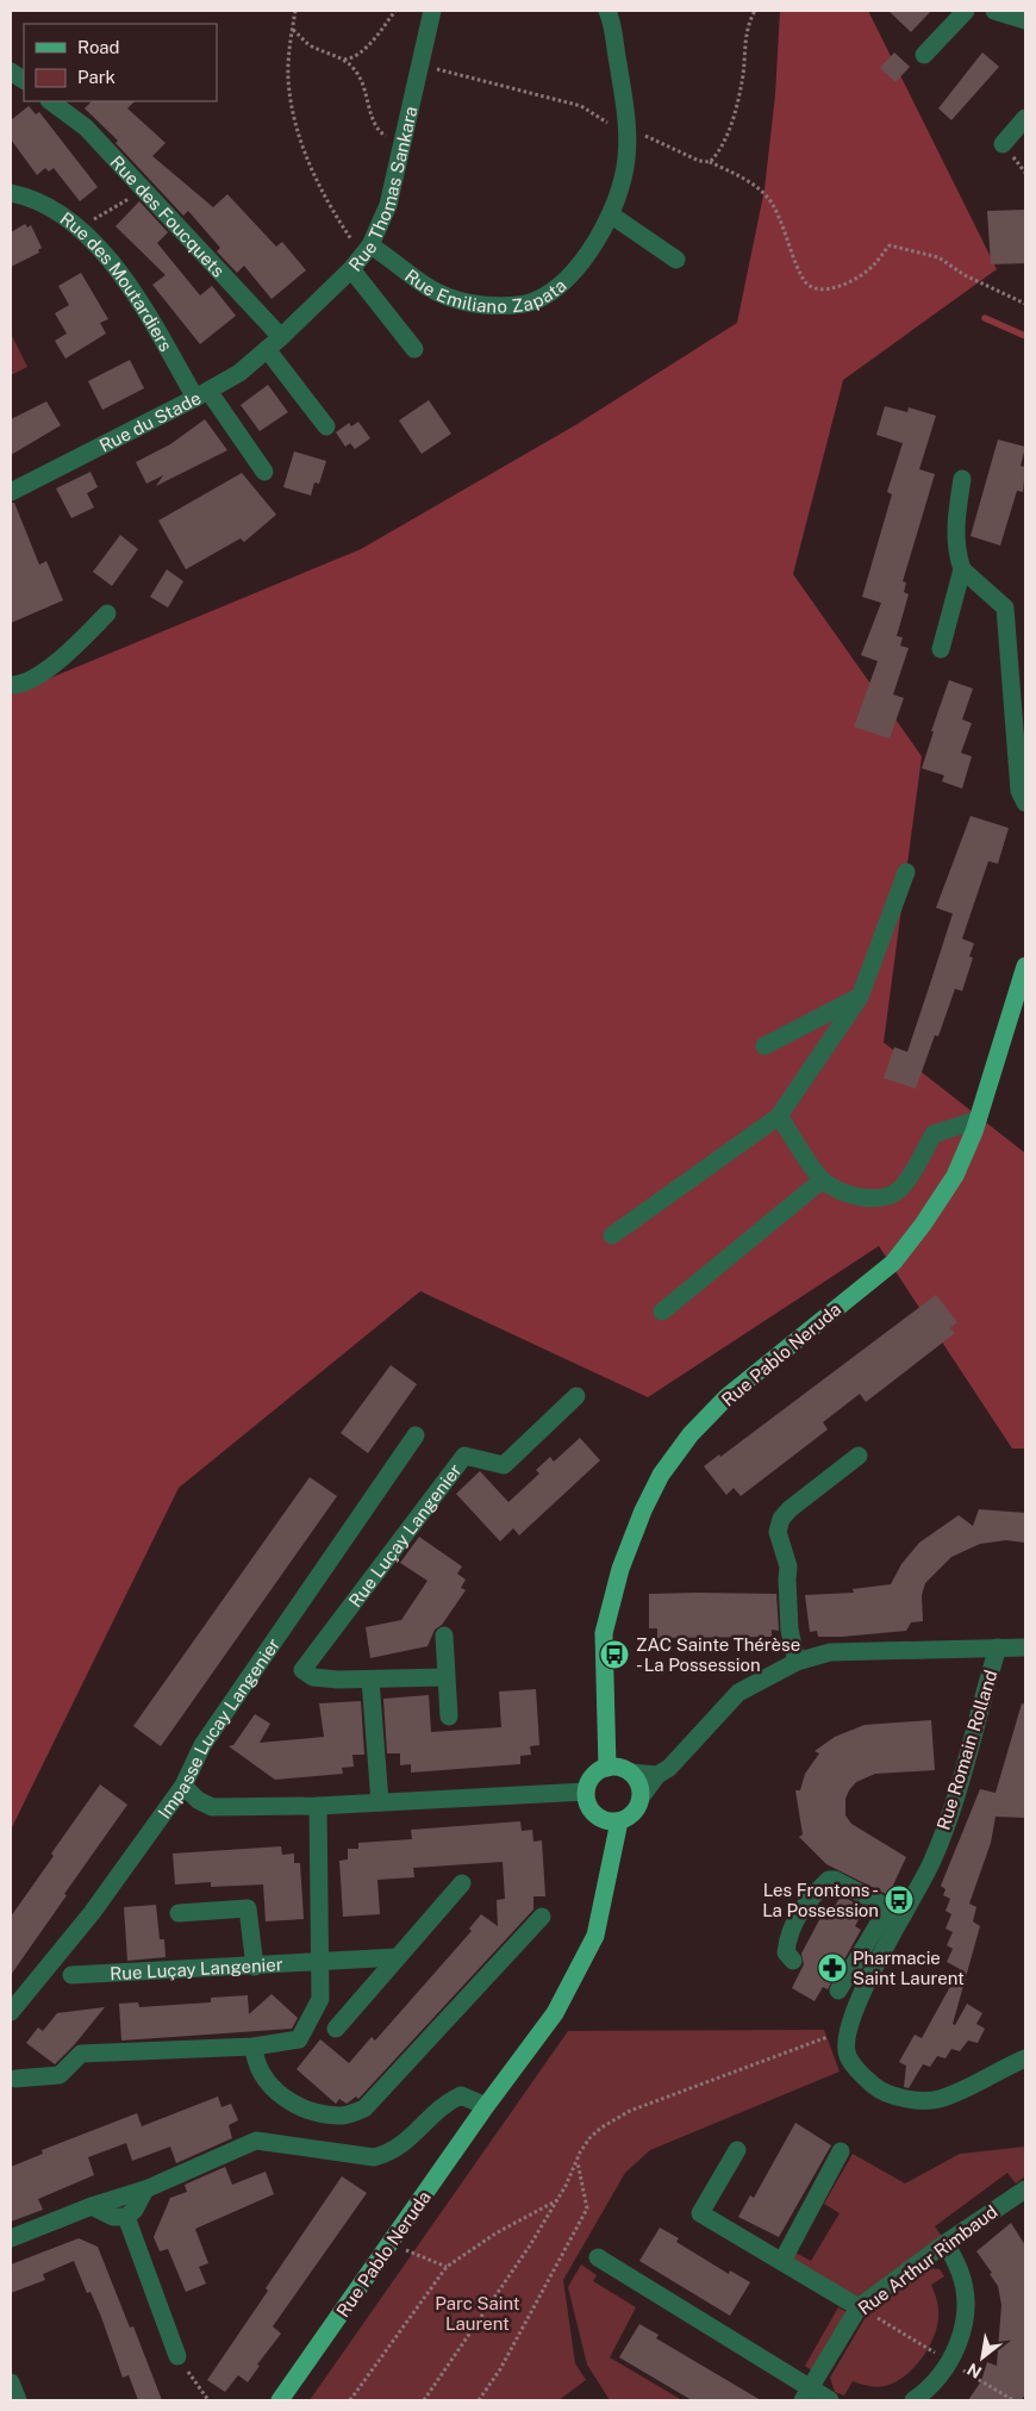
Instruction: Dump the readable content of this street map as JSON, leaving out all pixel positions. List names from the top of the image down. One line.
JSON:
{"streets":{"main road":["Rue Pablo Neruda"],"street":["Rue Thomas Sankara","Rue des Foucquets","Rue Emiliano Zapata","Rue des Moutardiers","Rue du Stade","Rue Luçay Langenier","Impasse Lucay Langenier","Rue Romain Rolland","Rue Arthur Rimbaud"]},"crossings":[["Rue Thomas Sankara","Rue des Foucquets"],["Rue Thomas Sankara","Rue Emiliano Zapata"],["Rue Thomas Sankara","Rue du Stade"],["Rue des Foucquets","Rue du Stade"],["Rue des Moutardiers","Rue du Stade"]],"parks":["Parc Saint Laurent"],"places":{"bus stop":["ZAC Sainte Thérèse - La Possession","Les Frontons - La Possession"],"pharmacy":["Pharmacie Saint Laurent"]},"legend":["Road","Park"],"north":"bottom left"}
